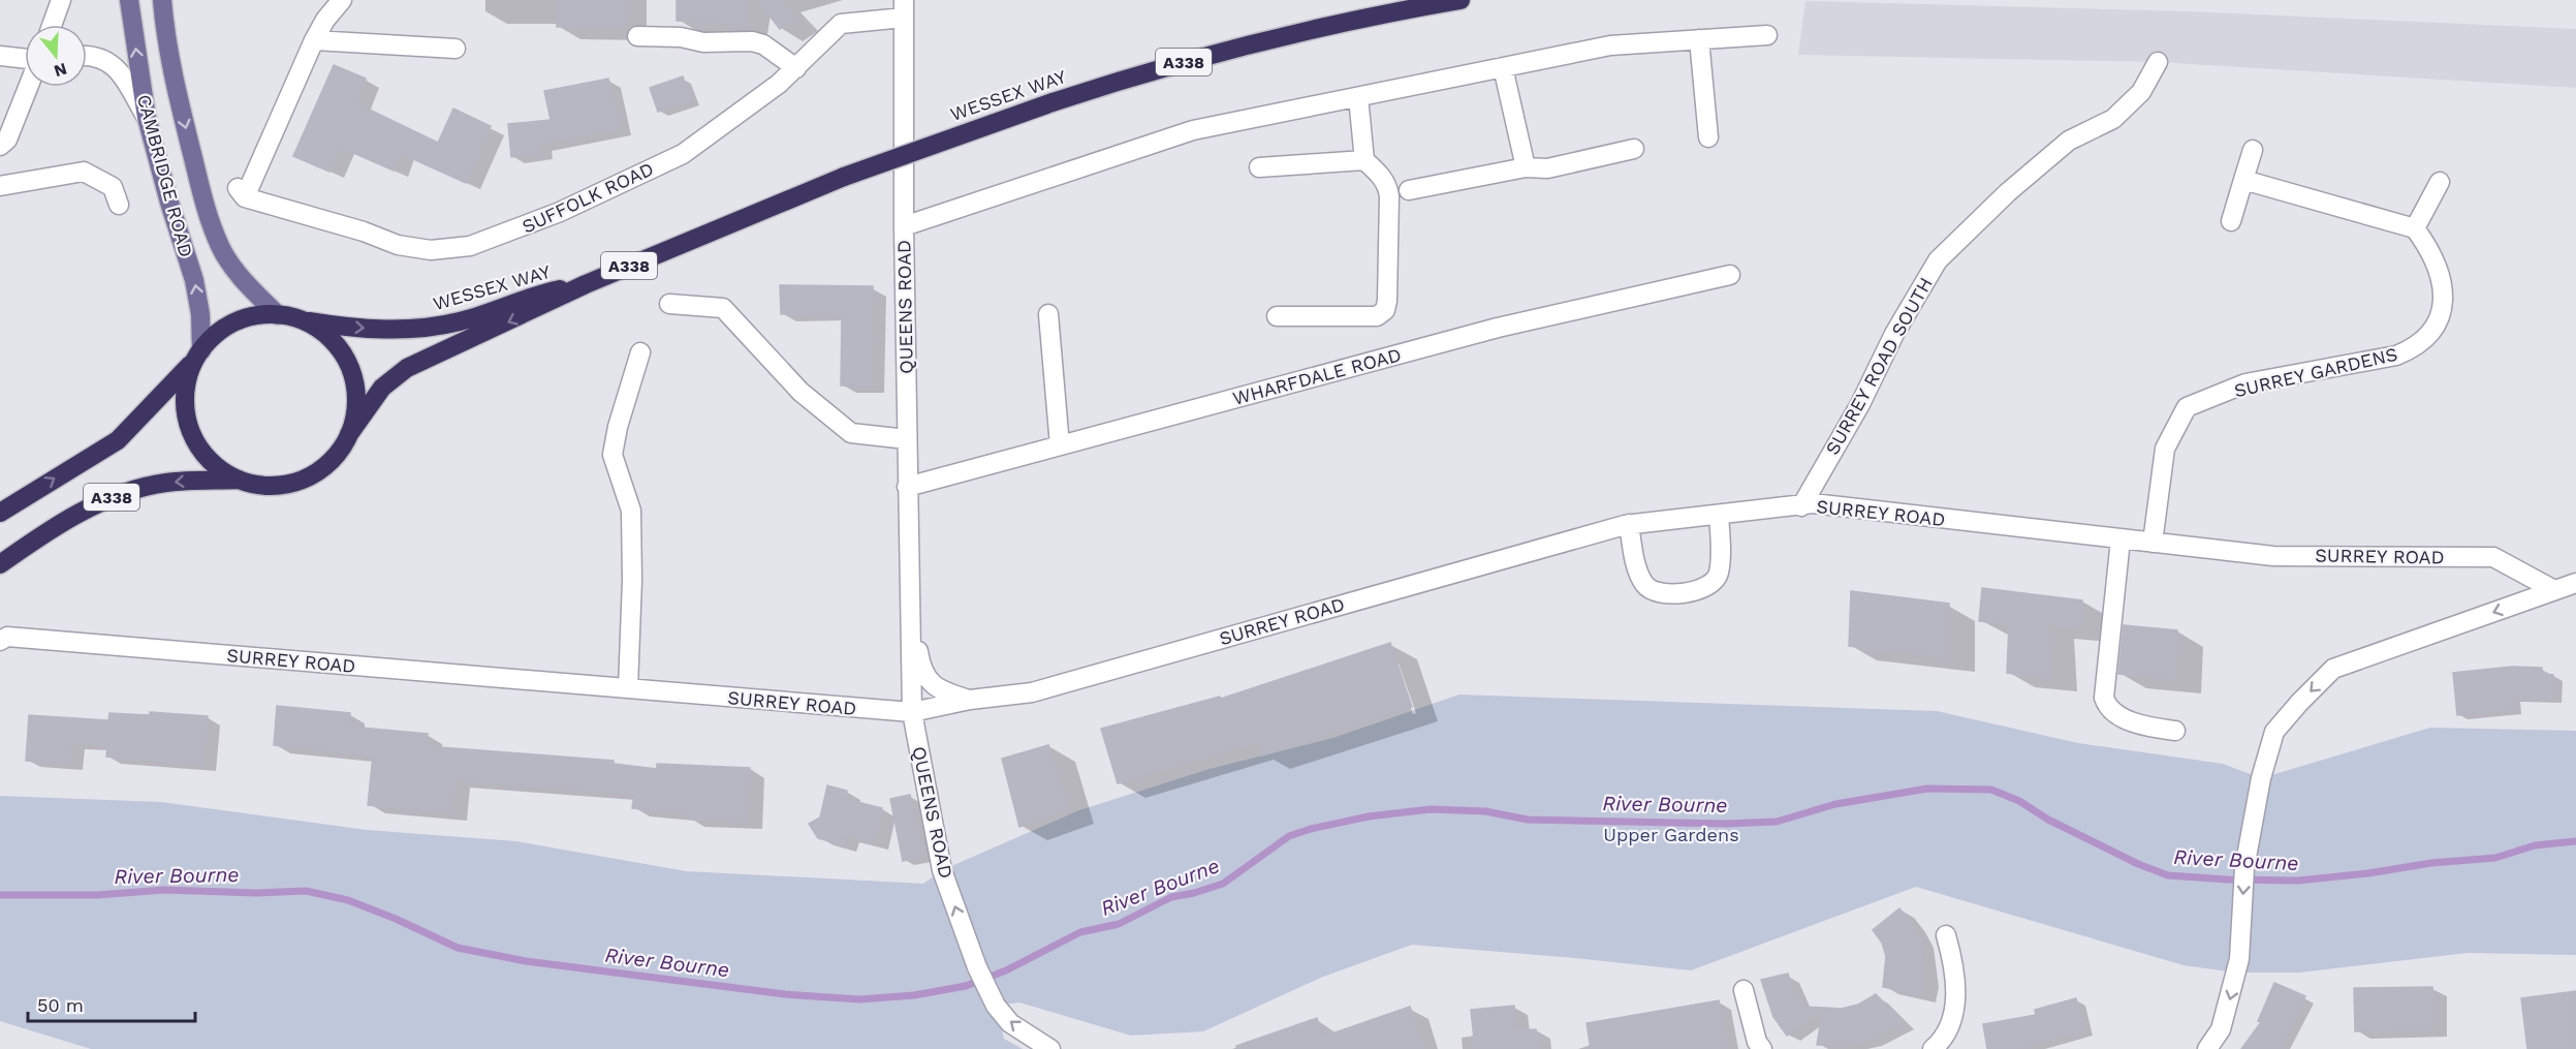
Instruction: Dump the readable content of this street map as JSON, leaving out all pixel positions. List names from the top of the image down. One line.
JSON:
{"streets":{"highway":["A338","WESSEX WAY"],"main road":["CAMBRIDGE ROAD"],"street":["SUFFOLK ROAD","QUEENS ROAD","SURREY ROAD SOUTH","SURREY GARDENS","WHARFDALE ROAD","SURREY ROAD"]},"crossings":[["A338","WESSEX WAY"],["A338","CAMBRIDGE ROAD"],["WESSEX WAY","CAMBRIDGE ROAD"],["SUFFOLK ROAD","QUEENS ROAD"],["QUEENS ROAD","WHARFDALE ROAD"],["QUEENS ROAD","SURREY ROAD"],["SURREY ROAD SOUTH","SURREY ROAD"],["SURREY GARDENS","SURREY ROAD"]],"water":["River Bourne"],"parks":["Upper Gardens"],"scale_bar":"50 m","north":"bottom"}
